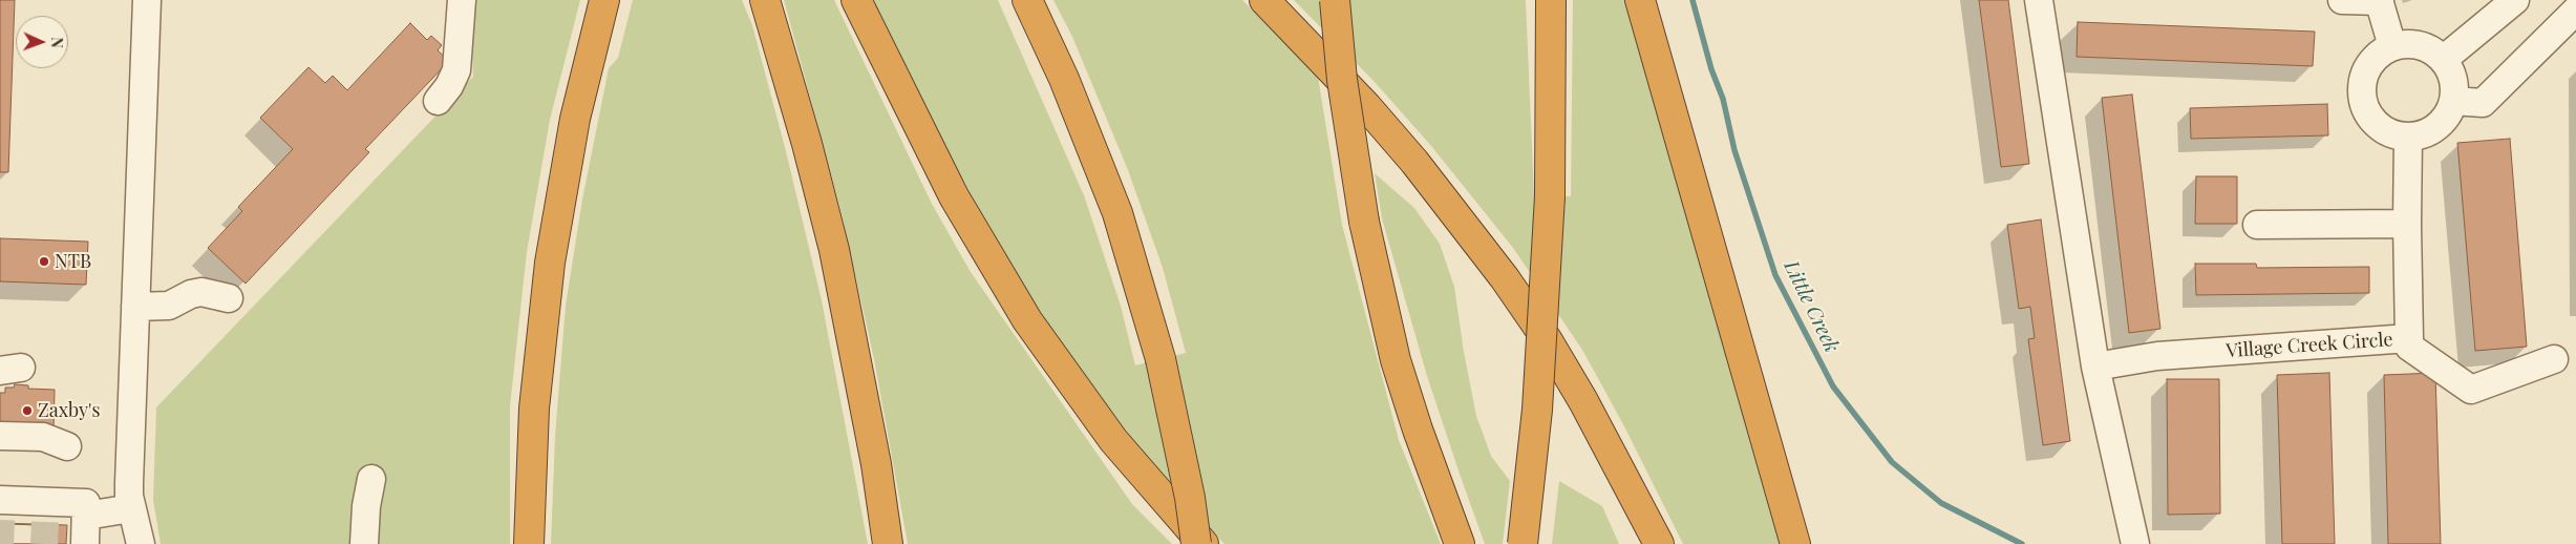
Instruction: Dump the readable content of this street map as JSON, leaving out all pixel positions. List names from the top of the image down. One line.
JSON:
{"streets":{"street":["Village Creek Circle"]},"water":["Little Creek"],"places":["NTB","Zaxby's"],"north":"right"}
